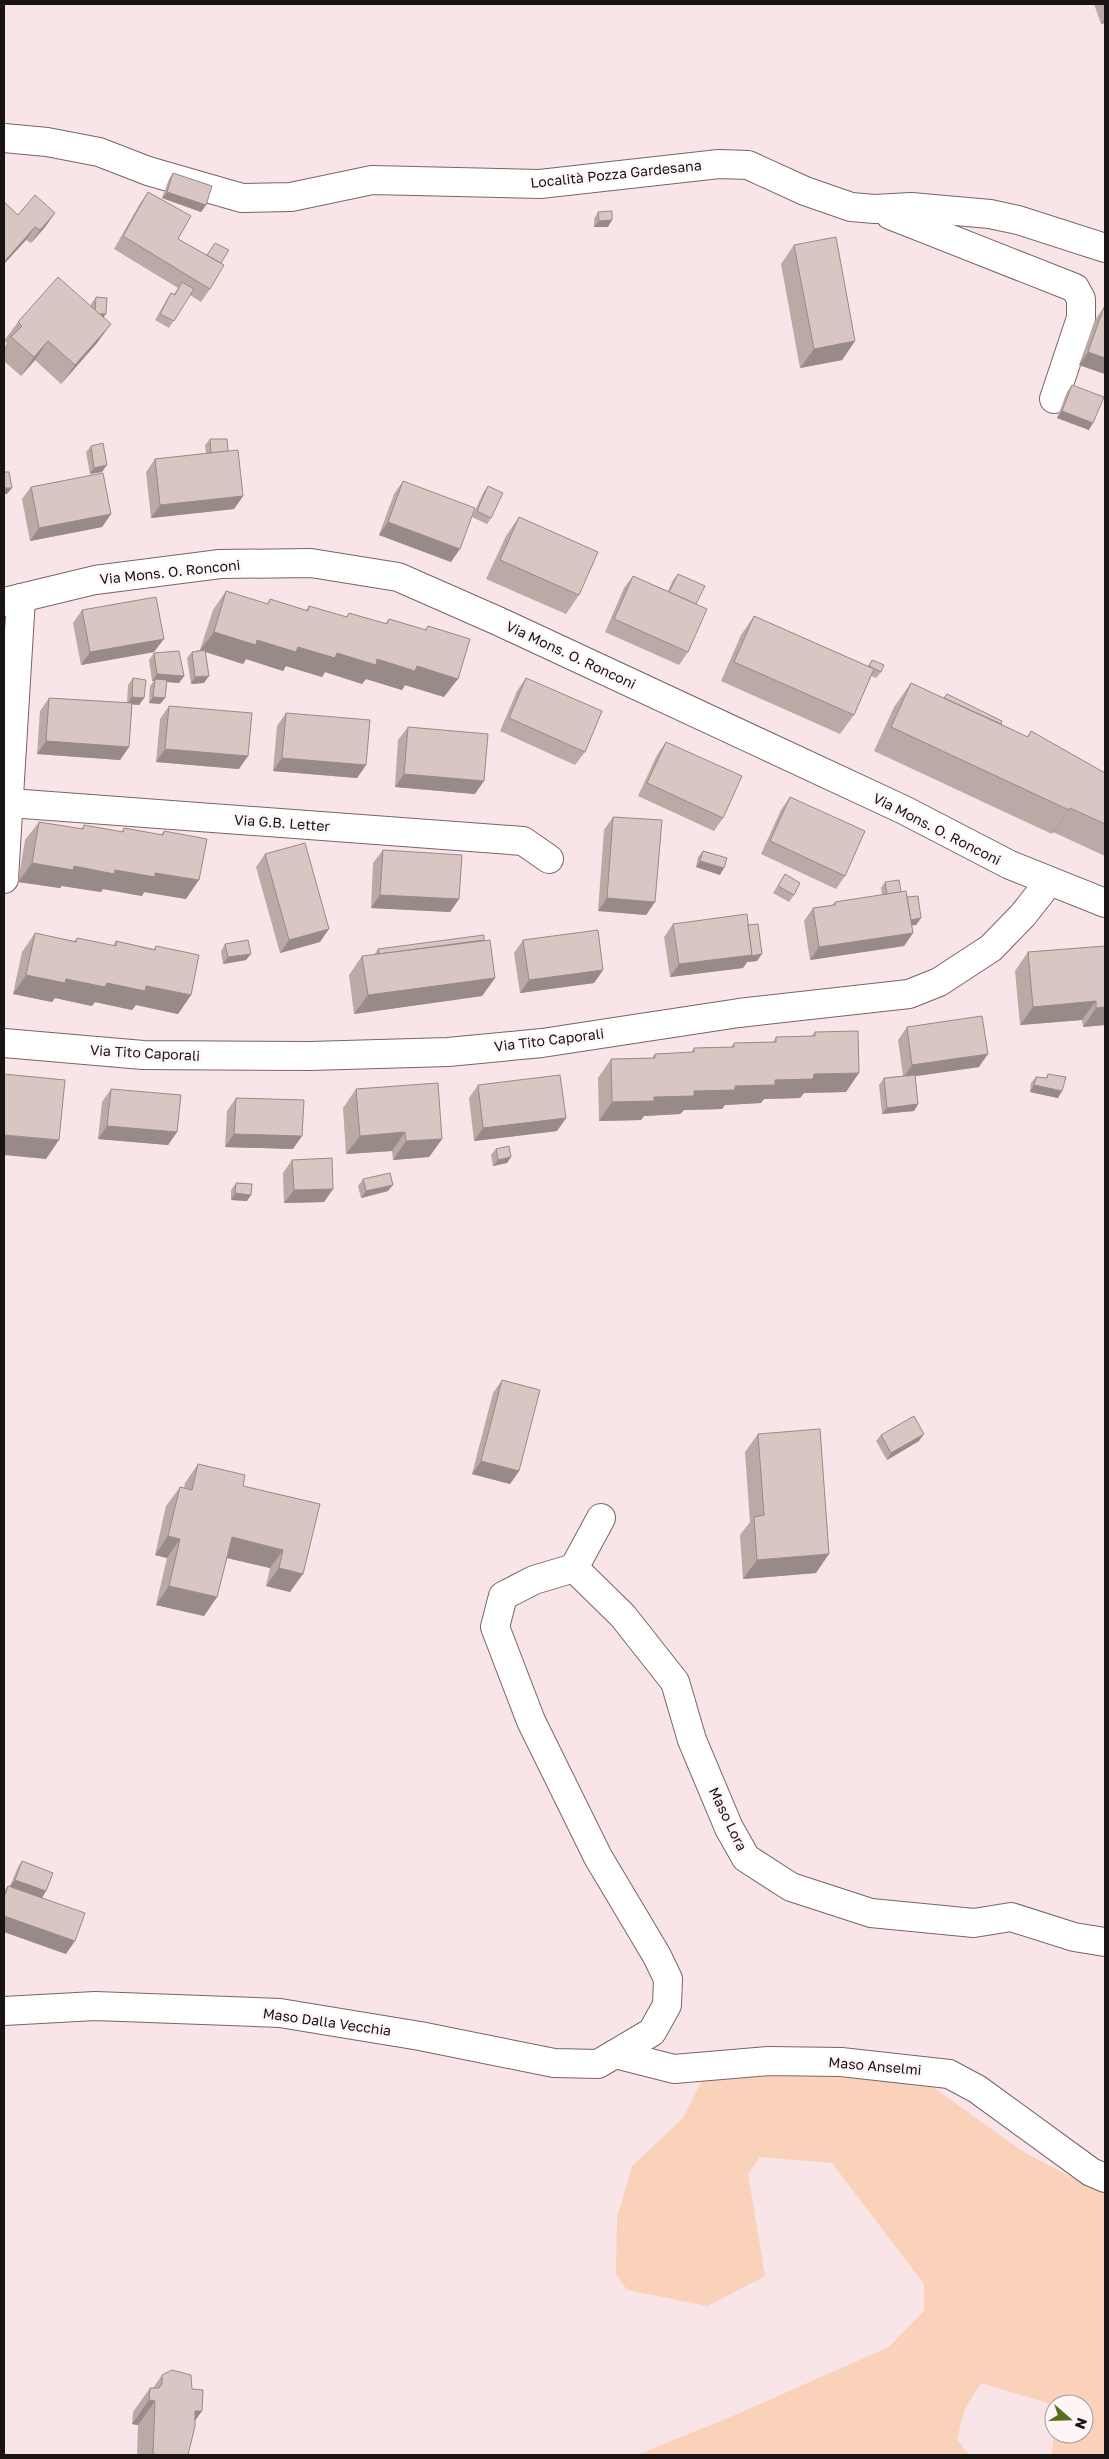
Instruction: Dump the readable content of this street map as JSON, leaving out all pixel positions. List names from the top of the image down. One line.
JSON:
{"streets":{"street":["Località Pozza Gardesana","Via Mons. O. Ronconi","Via G.B. Letter","Via Tito Caporali","Maso Lora","Maso Dalla Vecchia","Maso Anselmi"]},"crossings":[["Via Mons. O. Ronconi","Via Tito Caporali"],["Maso Dalla Vecchia","Maso Anselmi"]],"north":"right"}
